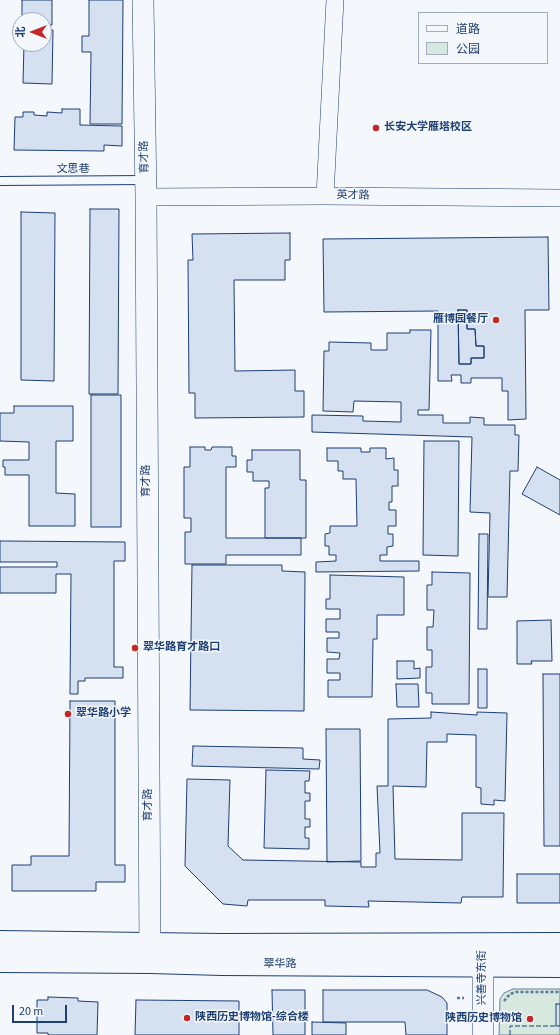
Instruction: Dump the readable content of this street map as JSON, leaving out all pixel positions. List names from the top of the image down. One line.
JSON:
{"streets":{"main road":["翠华路"],"street":["育才路","英才路","兴善寺东街"],"lane":["文思巷"]},"crossings":[["育才路","文思巷"],["育才路","英才路"],["育才路","翠华路"],["文思巷","英才路"],["翠华路","兴善寺东街"]],"places":["长安大学雁塔校区","雁博园餐厅","翠华路育才路口","翠华路小学","陕西历史博物馆-综合楼","陕西历史博物馆"],"legend":["道路","公园"],"scale_bar":"20 m","north":"left"}
